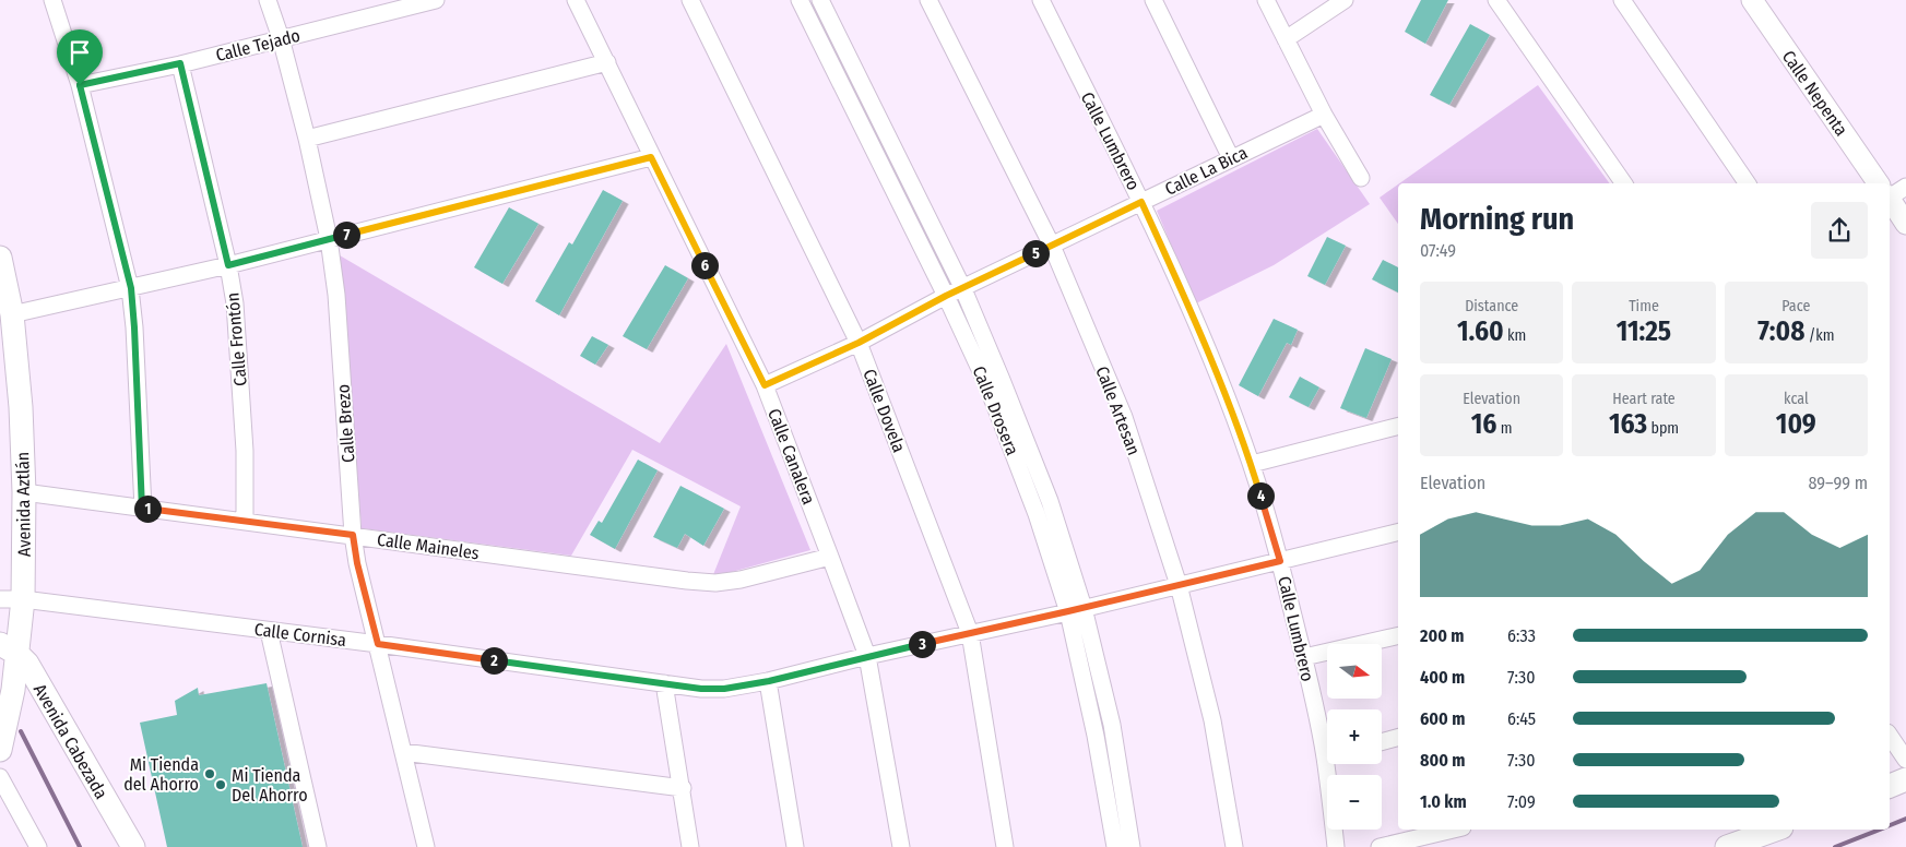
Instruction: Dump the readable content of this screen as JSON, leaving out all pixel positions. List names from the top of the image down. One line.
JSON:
{"streets":{"main road":["Avenida Aztlán","Avenida Cabezada"],"street":["Calle Tejado","Calle Nepenta","Calle Lumbrero","Calle La Bica","Calle Frontón","Calle Dovela","Calle Drosera","Calle Artesan","Calle Brezo","Calle Canalera","Calle Maineles","Calle Cornisa"]},"crossings":[["Calle Tejado","Calle Frontón"],["Calle Tejado","Calle Brezo"],["Calle Lumbrero","Calle La Bica"],["Calle Lumbrero","Calle Cornisa"],["Calle La Bica","Calle Dovela"],["Calle La Bica","Calle Drosera"],["Calle La Bica","Calle Artesan"],["Calle La Bica","Calle Canalera"],["Calle Frontón","Calle Maineles"],["Calle Dovela","Calle Cornisa"],["Calle Drosera","Calle Cornisa"],["Calle Artesan","Calle Cornisa"],["Calle Brezo","Calle Maineles"],["Calle Brezo","Calle Cornisa"],["Calle Canalera","Calle Maineles"],["Calle Canalera","Calle Cornisa"],["Avenida Aztlán","Calle Maineles"],["Avenida Aztlán","Calle Cornisa"],["Avenida Aztlán","Avenida Cabezada"]],"places":["Mi Tienda del Ahorro","Mi Tienda Del Ahorro"],"north":"right","page":{"heading":["Morning run","07:49"],"pins":["7","5","6","4","1","3","2"],"stats":[["Distance","1.60 km"],["Time","11:25"],["Pace","7:08 /km"],["Elevation","16 m"],["Heart rate","163 bpm"],["kcal","109"]],"chart":["Elevation","89–99 m"],"list":[{"name":"200 m","note":"6:33"},{"name":"400 m","note":"7:30"},{"name":"600 m","note":"6:45"},{"name":"800 m","note":"7:30"},{"name":"1.0 km","note":"7:09"}],"map_buttons":["+","−"]}}
